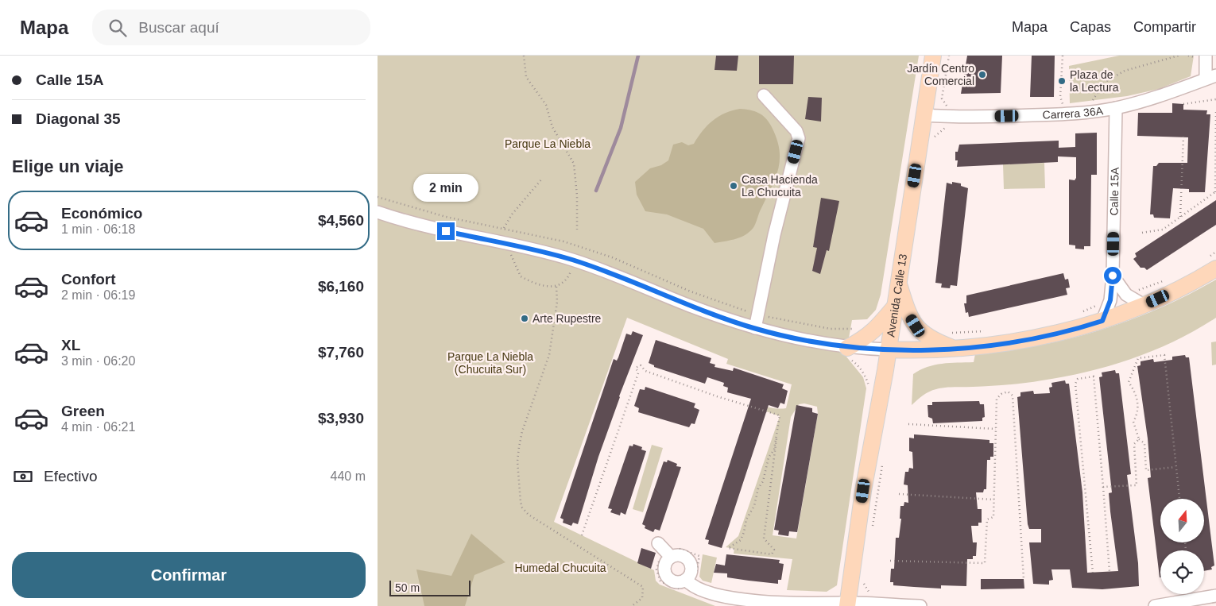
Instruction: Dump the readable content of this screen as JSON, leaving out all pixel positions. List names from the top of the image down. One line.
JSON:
{"streets":{"main road":["Avenida Calle 13"],"street":["Carrera 36A","Calle 15A"]},"crossings":[["Carrera 36A","Calle 15A"],["Carrera 36A","Avenida Calle 13"]],"parks":["Parque La Niebla","Parque La Niebla (Chucuita Sur)","Humedal Chucuita"],"places":["Jardín Centro Comercial","Plaza de la Lectura","Casa Hacienda La Chucuita","Arte Rupestre"],"scale_bar":"50 m","north":"top","page":{"header":"Mapa","search":"Buscar aquí","nav":["Mapa","Capas","Compartir"],"banner":["Calle 15A","Diagonal 35"],"heading":"Elige un viaje","bubble":"2 min","list":[{"name":"Económico","note":"1 min · 06:18","value":"$4,560"},{"name":"Confort","note":"2 min · 06:19","value":"$6,160"},{"name":"XL","note":"3 min · 06:20","value":"$7,760"},{"name":"Green","note":"4 min · 06:21","value":"$3,930"}],"pay":["Efectivo","440 m"],"buttons":"Confirmar","scale":"50 m"}}
